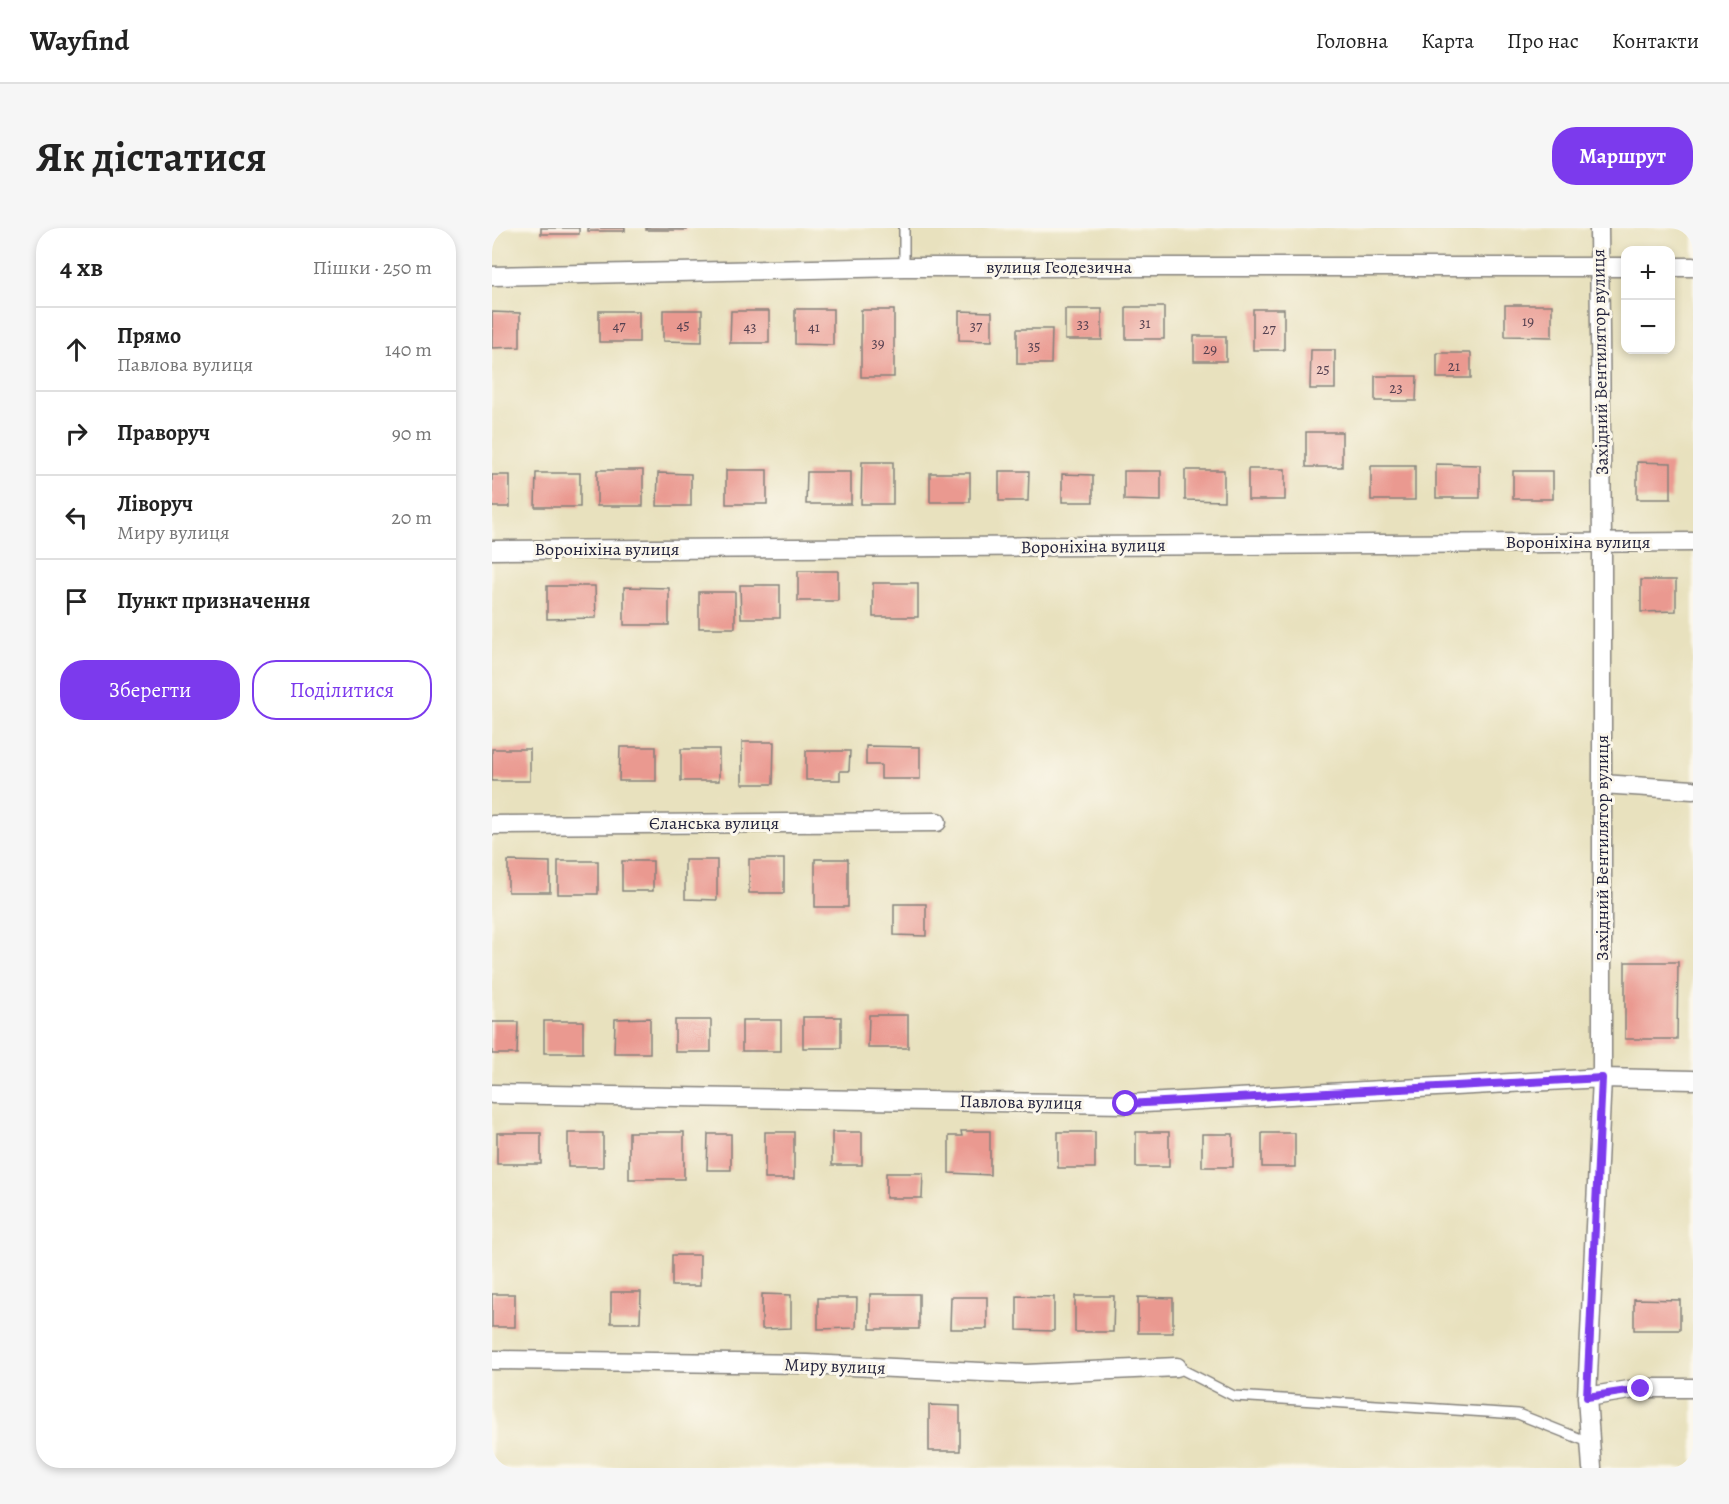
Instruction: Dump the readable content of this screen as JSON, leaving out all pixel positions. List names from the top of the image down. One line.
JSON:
{"streets":{"street":["вулиця Геодезична","Західний Вентилятор вулиця","Вороніхіна вулиця","Єланська вулиця","Павлова вулиця","Миру вулиця"]},"crossings":[["вулиця Геодезична","Західний Вентилятор вулиця"],["Західний Вентилятор вулиця","Вороніхіна вулиця"],["Західний Вентилятор вулиця","Павлова вулиця"]],"house_numbers":["19","31","33","45","47","37","43","41","27","39","35","29","21","25","23"],"page":{"header":"Wayfind","nav":["Головна","Карта","Про нас","Контакти"],"buttons":["Маршрут",["Зберегти","Поділитися"]],"title":"Як дістатися","heading":["4 хв","Пішки · 250 m"],"map_buttons":["+","−"],"list":[["Прямо","Павлова вулиця","140 m"],["Праворуч","90 m"],["Ліворуч","Миру вулиця","20 m"],"Пункт призначення"]}}
